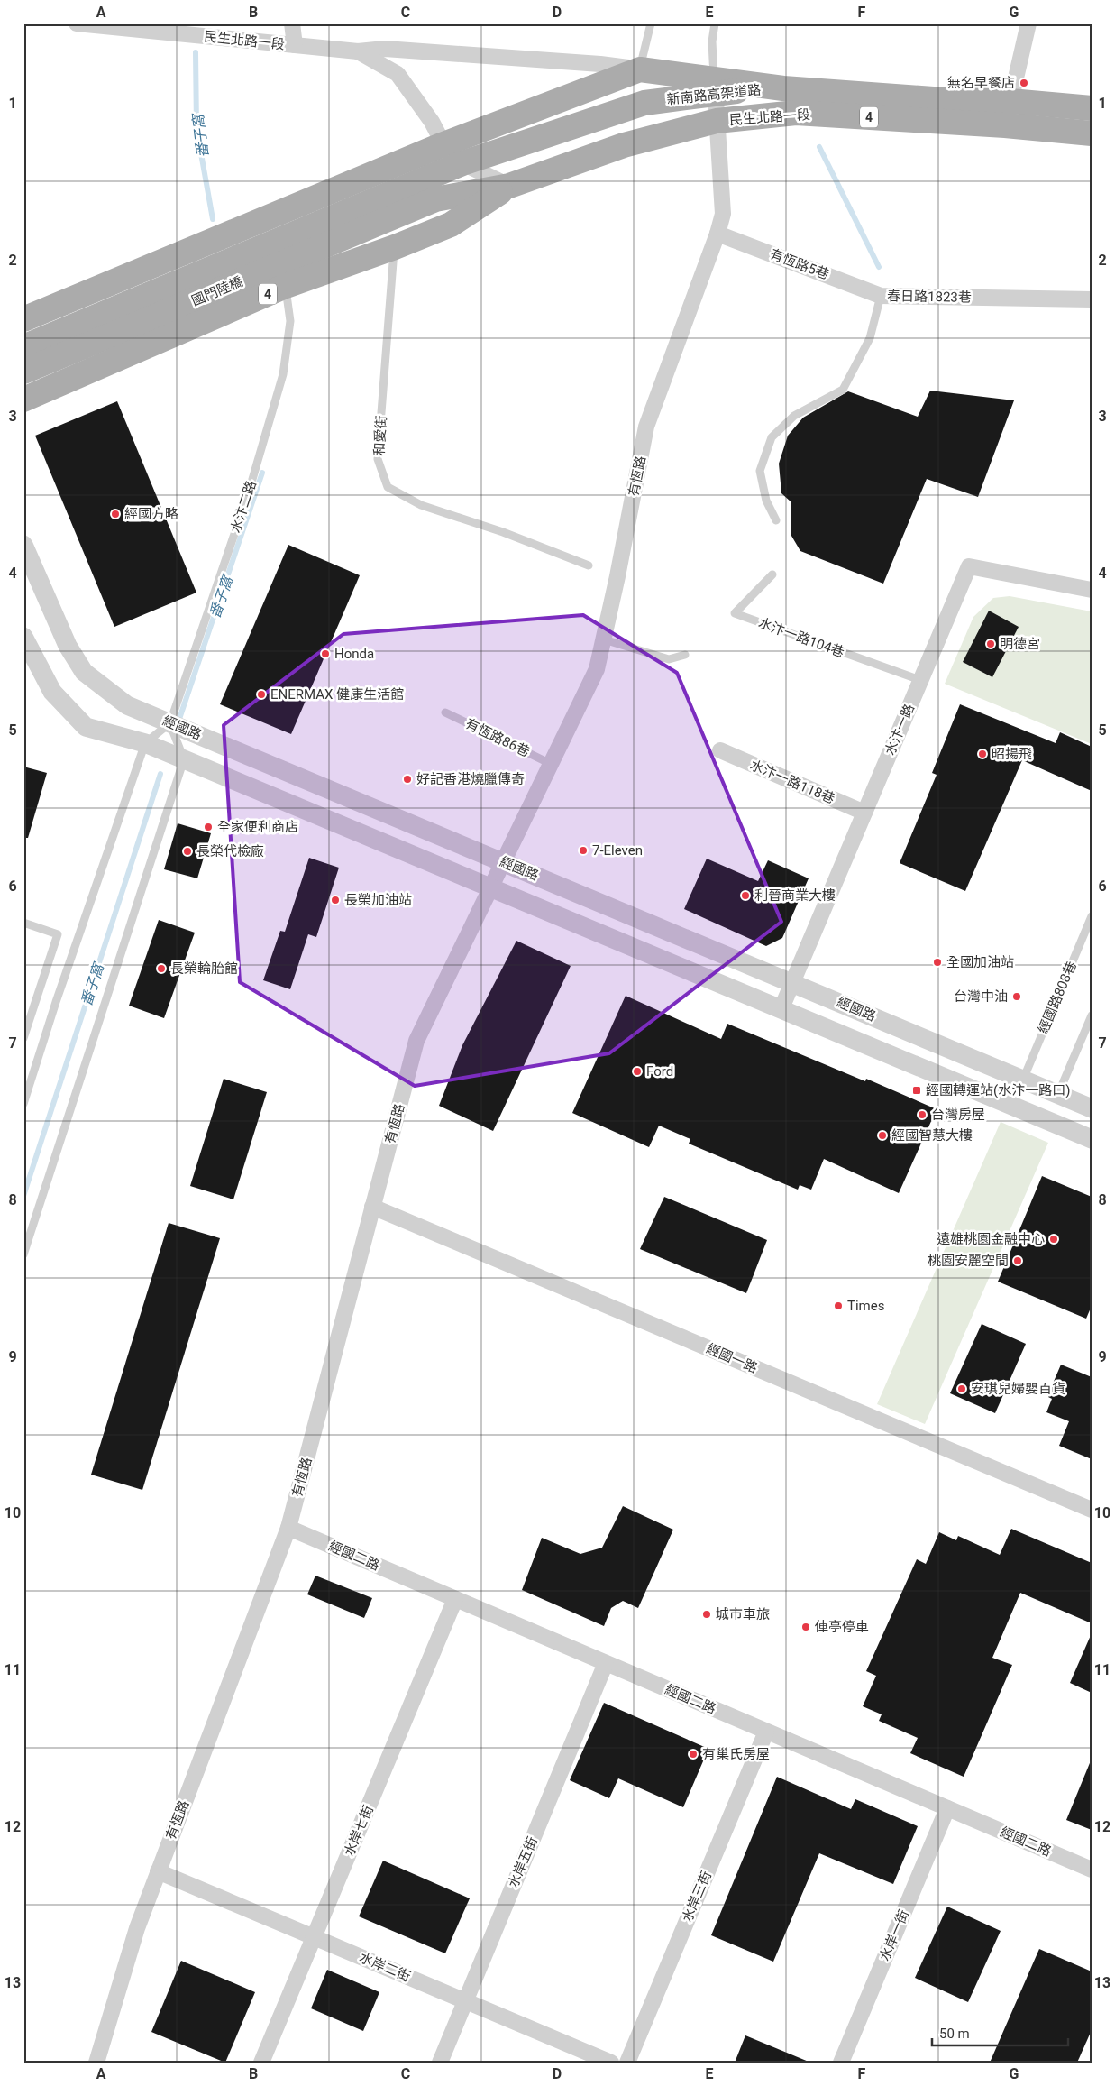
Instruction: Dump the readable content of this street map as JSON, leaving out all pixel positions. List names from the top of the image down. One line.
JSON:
{"streets":{"main road":["民生北路一段","新南路高架道路","4","國門陸橋"],"street":["有恆路5巷","春日路1823巷","有恆路","經國路","水汴一路","水汴一路118巷","經國一路","經國二路","水岸七街","水岸五街","水岸三街","水岸一街","水岸二街"],"lane":["和愛街","水汴二路","水汴一路104巷","有恆路86巷","經國路808巷"]},"crossings":[["民生北路一段","新南路高架道路"],["民生北路一段","4"],["民生北路一段","有恆路"],["新南路高架道路","4"],["新南路高架道路","有恆路"],["4","國門陸橋"],["4","和愛街"],["4","有恆路"],["4","水汴二路"],["有恆路5巷","春日路1823巷"],["有恆路5巷","有恆路"],["有恆路","經國路"],["有恆路","有恆路86巷"],["有恆路","經國一路"],["有恆路","經國二路"],["有恆路","水岸二街"],["水汴二路","經國路"],["水汴一路104巷","水汴一路"],["經國路","水汴一路"],["經國路","經國路808巷"],["水汴一路","水汴一路118巷"],["經國二路","水岸七街"],["經國二路","水岸五街"],["經國二路","水岸三街"],["經國二路","水岸一街"],["水岸七街","水岸二街"],["水岸五街","水岸二街"]],"water":["番子窩"],"places":{"other":["無名早餐店","經國方略","明德宮","Honda","ENERMAX 健康生活館","昭揚飛","好記香港燒臘傳奇","全家便利商店","7-Eleven","長榮代檢廠","利晉商業大樓","長榮加油站","全國加油站","長榮輪胎館","台灣中油","Ford","台灣房屋","經國智慧大樓","遠雄桃園金融中心","桃園安麗空間","Times","安琪兒婦嬰百貨","城市車旅","俥亭停車","有巢氏房屋"],"transit":["經國轉運站(水汴一路口)"]},"scale_bar":"50 m","grid":{"columns":["A","B","C","D","E","F","G"],"rows":["1","2","3","4","5","6","7","8","9","10","11","12","13"]}}
